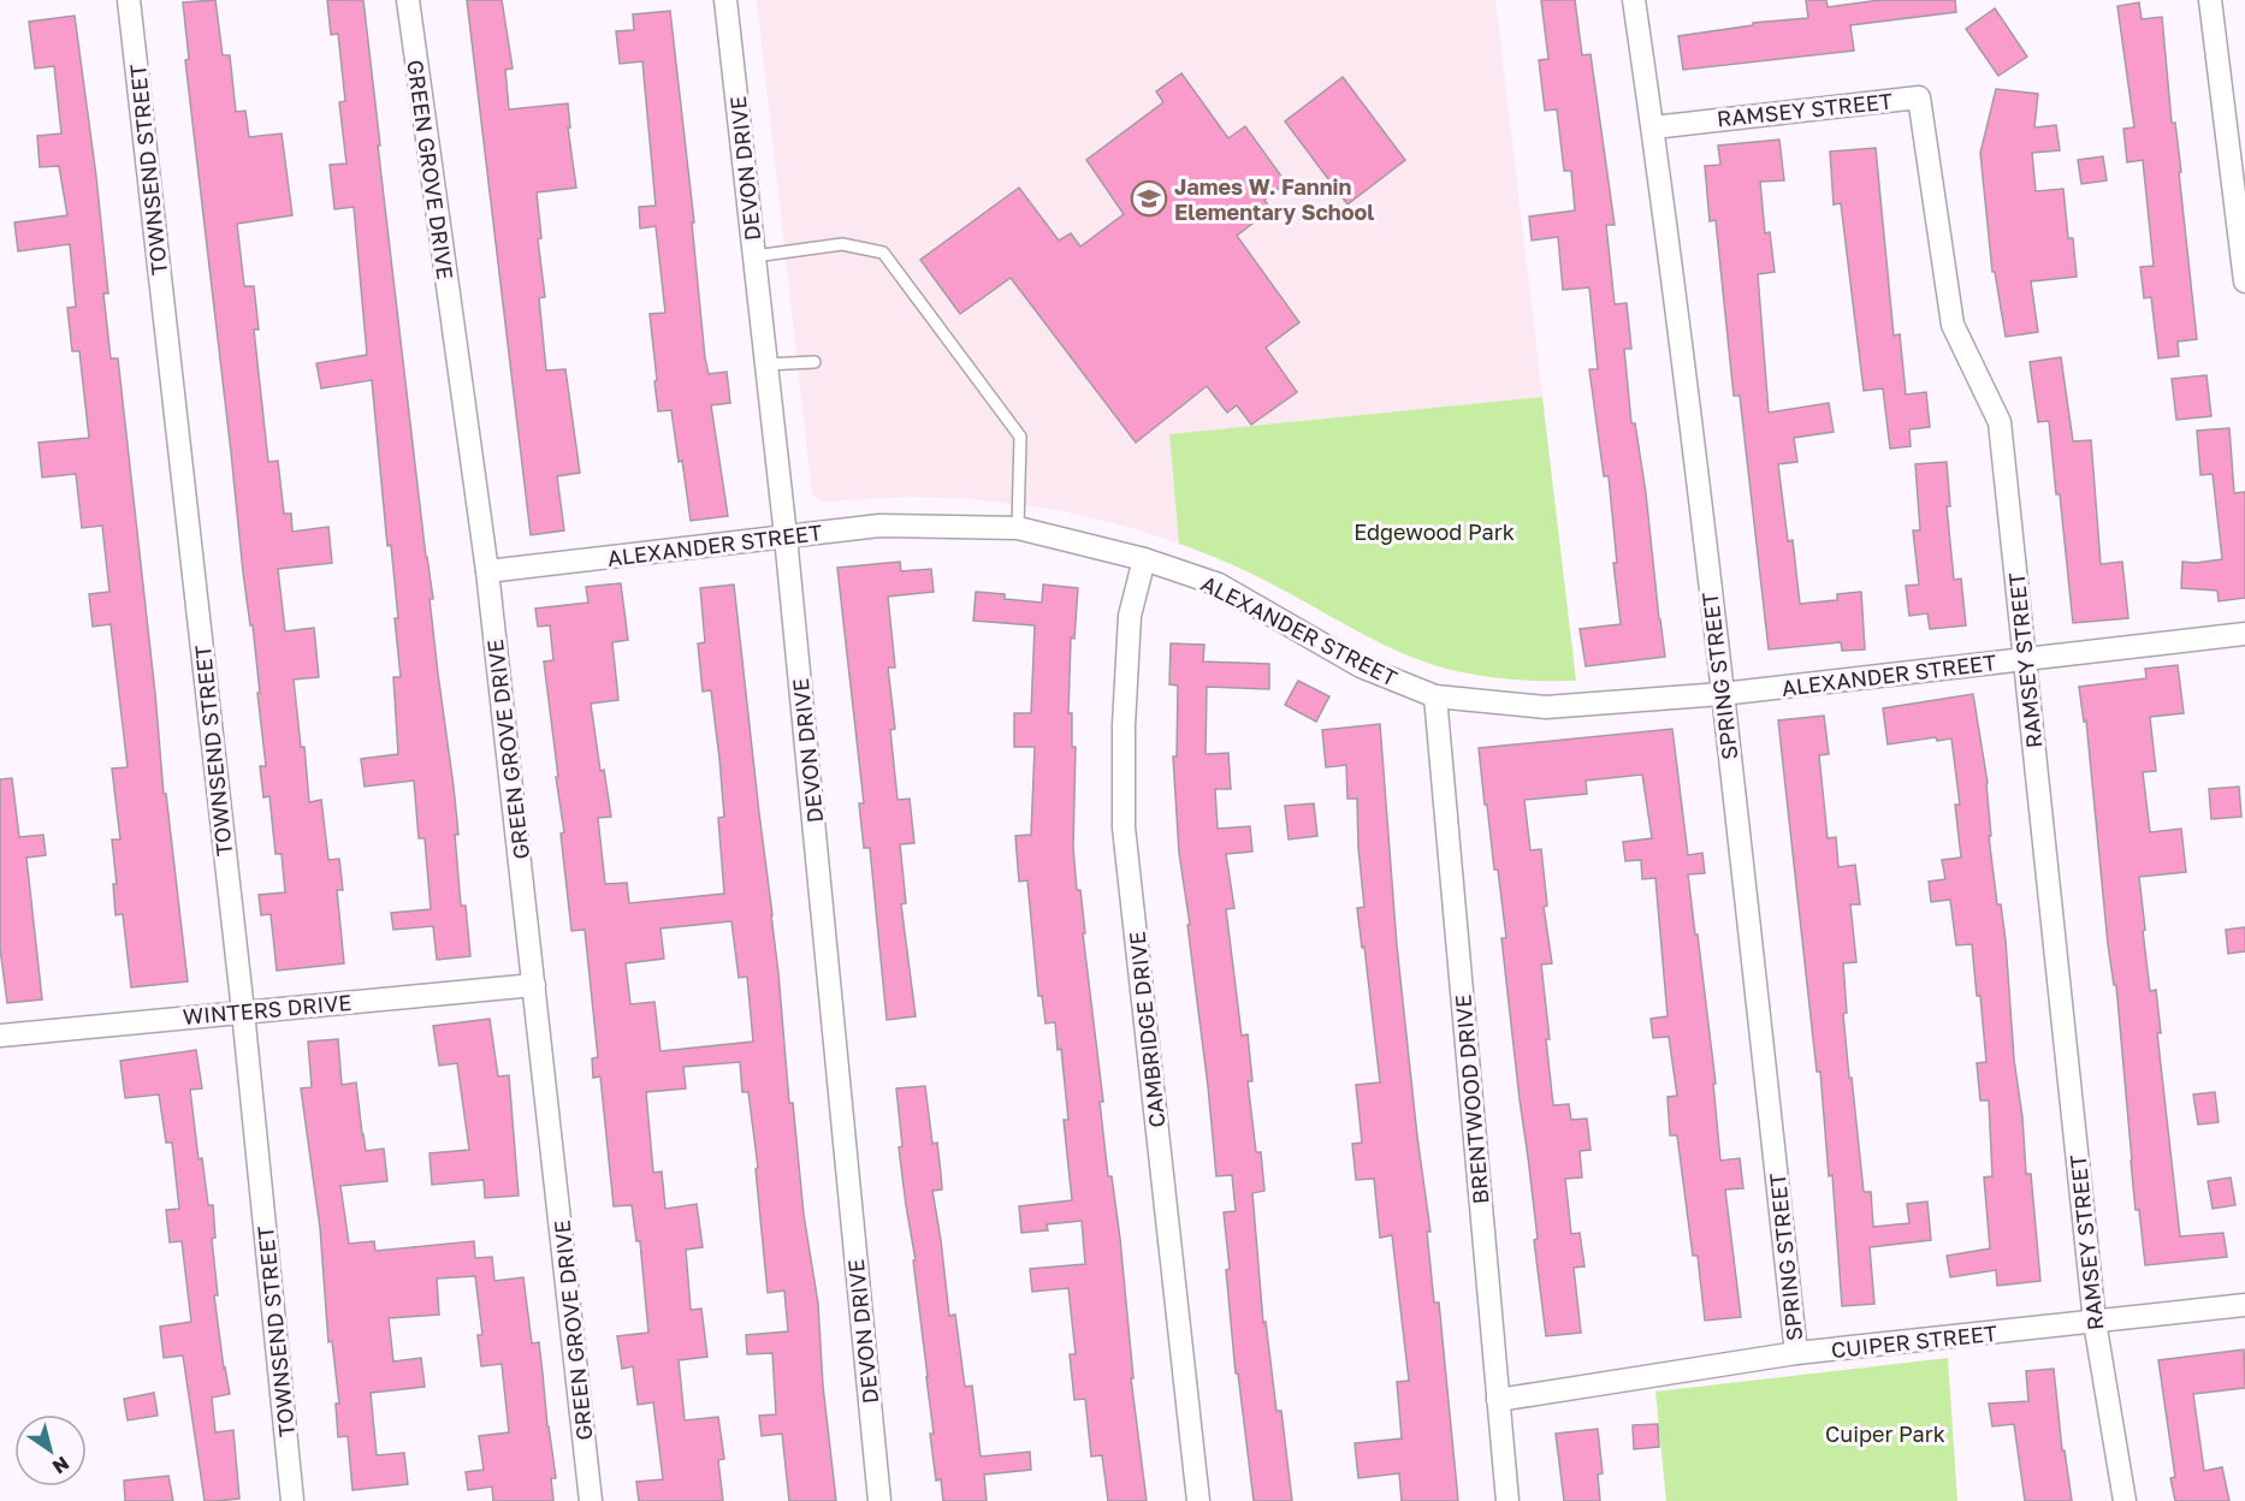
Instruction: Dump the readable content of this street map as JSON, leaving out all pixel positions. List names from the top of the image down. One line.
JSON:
{"streets":{"street":["RAMSEY STREET","DEVON DRIVE","TOWNSEND STREET","GREEN GROVE DRIVE","ALEXANDER STREET","SPRING STREET","WINTERS DRIVE","CAMBRIDGE DRIVE","BRENTWOOD DRIVE","CUIPER STREET"]},"crossings":[["RAMSEY STREET","ALEXANDER STREET"],["RAMSEY STREET","SPRING STREET"],["RAMSEY STREET","CUIPER STREET"],["DEVON DRIVE","ALEXANDER STREET"],["TOWNSEND STREET","WINTERS DRIVE"],["GREEN GROVE DRIVE","ALEXANDER STREET"],["GREEN GROVE DRIVE","WINTERS DRIVE"],["ALEXANDER STREET","SPRING STREET"],["ALEXANDER STREET","CAMBRIDGE DRIVE"],["ALEXANDER STREET","BRENTWOOD DRIVE"],["SPRING STREET","CUIPER STREET"],["BRENTWOOD DRIVE","CUIPER STREET"]],"parks":["Edgewood Park","Cuiper Park"],"places":{"school or university":["James W. Fannin Elementary School"]},"north":"bottom right"}
